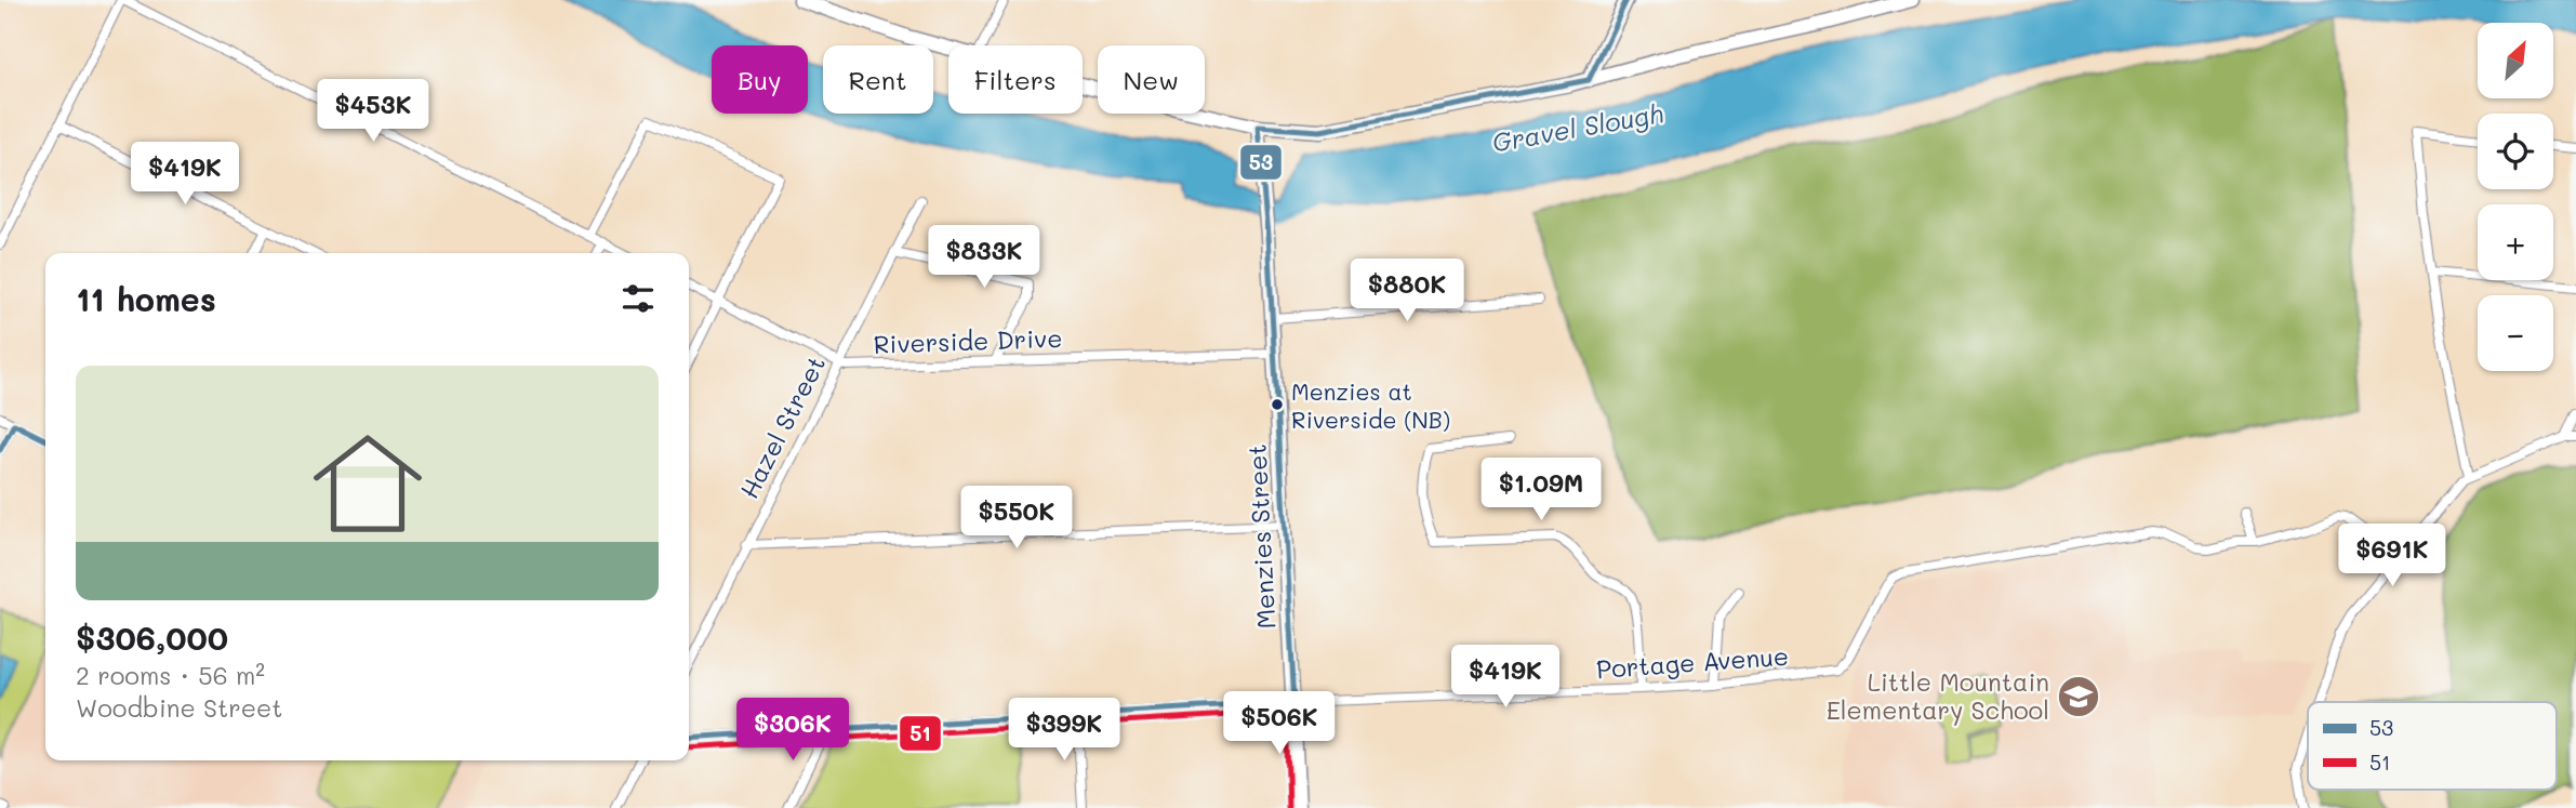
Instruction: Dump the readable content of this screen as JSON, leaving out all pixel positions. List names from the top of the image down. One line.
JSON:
{"streets":{"street":["Riverside Drive","Hazel Street","Menzies Street","Portage Avenue"]},"crossings":[["Riverside Drive","Hazel Street"],["Riverside Drive","Menzies Street"],["Menzies Street","Portage Avenue"]],"water":["Gravel Slough"],"places":{"other":["Menzies at Riverside (NB)"],"school or university":["Little Mountain Elementary School"]},"lines":["transit line 53","transit line 51"],"legend":["53","51"],"north":"top right","page":{"map_buttons":["+","−"],"chip":["Buy","Rent","Filters","New"],"price":["$453K","$419K","$833K","$880K","$1.09M","$550K","$691K","$419K","$506K","$306K","$399K"],"heading":"11 homes","list":[{"name":"$306,000","note":"2 rooms · 56 m² · Woodbine Street"}]}}
